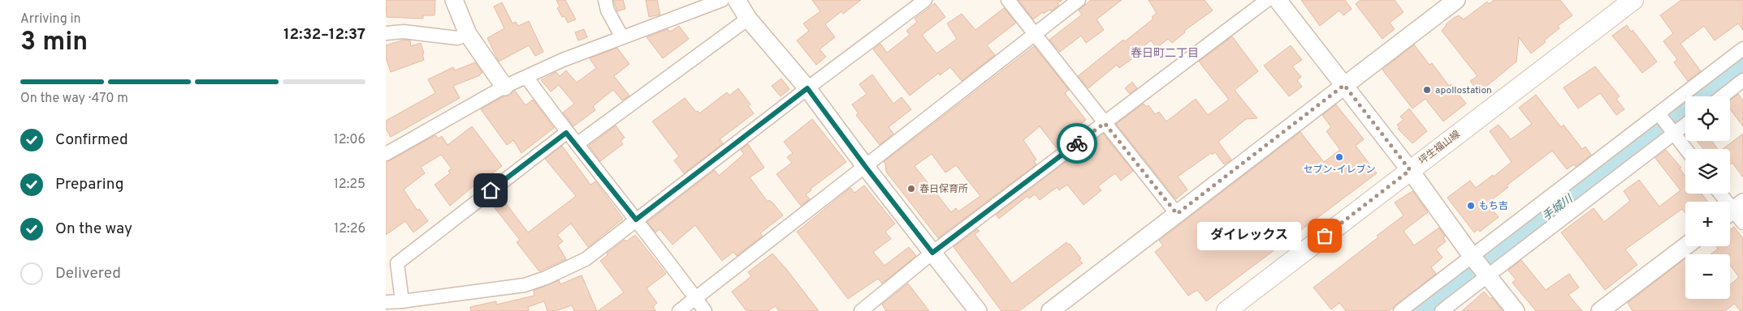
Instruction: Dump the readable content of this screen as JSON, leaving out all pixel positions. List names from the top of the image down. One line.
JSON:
{"streets":{"main road":["坪生福山線"]},"districts":["春日町二丁目"],"water":["手城川"],"places":["apollostation","セブン-イレブン","春日保育所","もち吉","ダイレックス"],"page":{"heading":["3 min","Arriving in","12:32–12:37"],"bar":"On the way · 470 m","map_buttons":["+","−"],"list":[["Confirmed","12:06"],["Preparing","12:25"],["On the way","12:26"],"Delivered"],"bubble":"ダイレックス"}}
